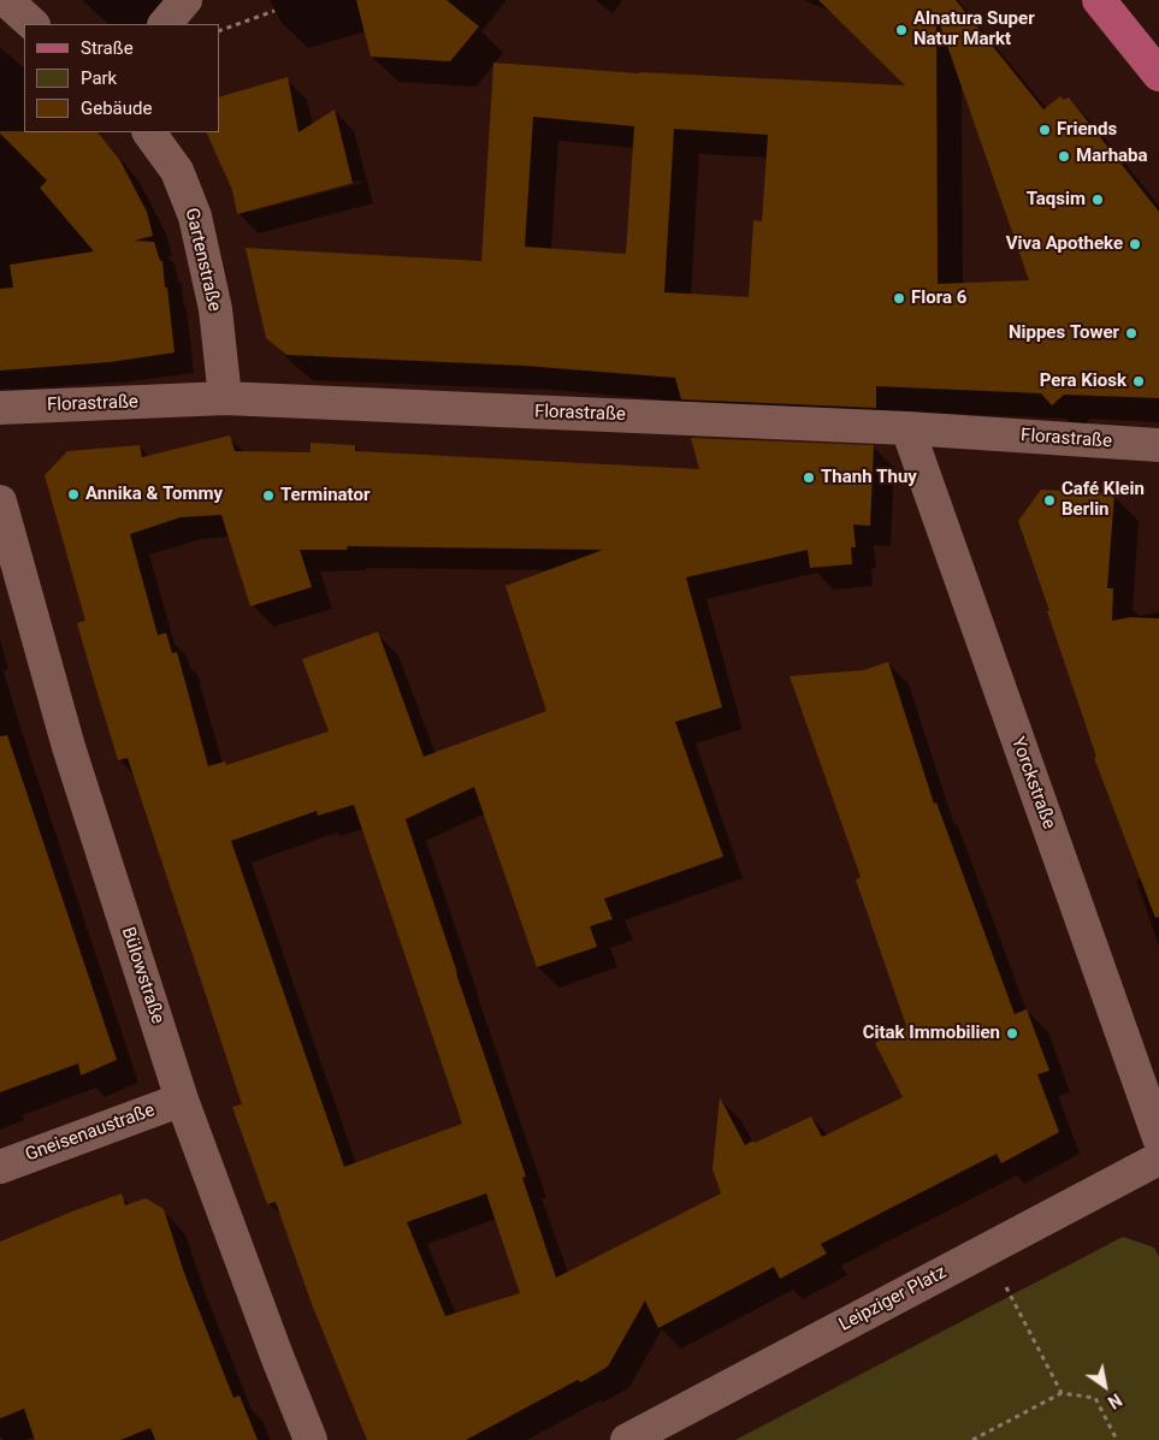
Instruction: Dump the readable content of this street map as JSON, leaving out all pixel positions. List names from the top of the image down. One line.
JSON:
{"streets":{"street":["Gartenstraße","Florastraße","Yorckstraße","Bülowstraße","Gneisenaustraße","Leipziger Platz"]},"crossings":[["Gartenstraße","Florastraße"],["Florastraße","Yorckstraße"],["Bülowstraße","Gneisenaustraße"]],"places":["Alnatura Super Natur Markt","Friends","Marhaba","Taqsim","Viva Apotheke","Flora 6","Nippes Tower","Pera Kiosk","Thanh Thuy","Annika & Tommy","Terminator","Café Klein Berlin","Citak Immobilien"],"legend":["Straße","Park","Gebäude"],"north":"bottom right"}
